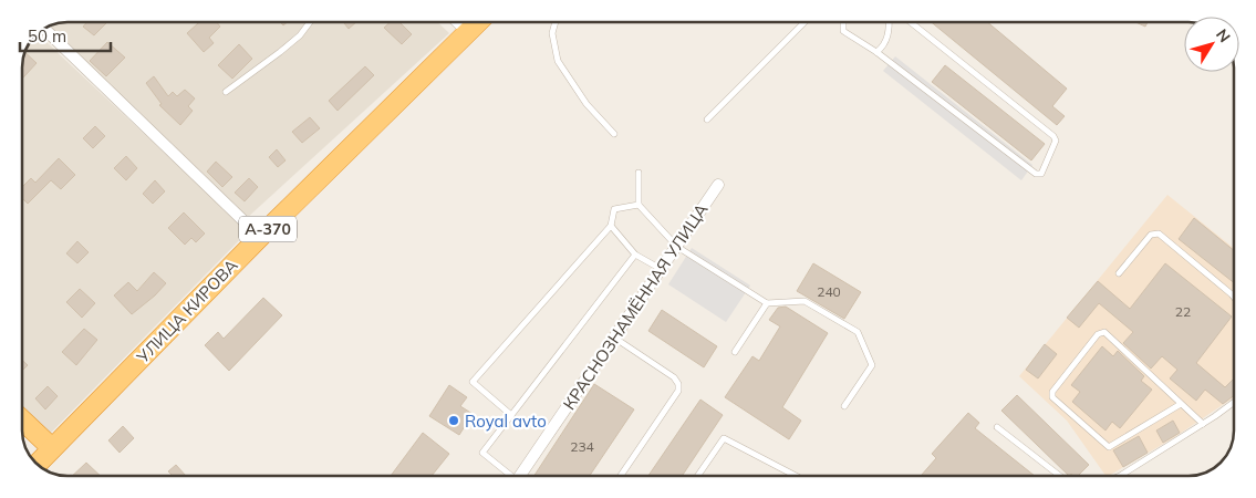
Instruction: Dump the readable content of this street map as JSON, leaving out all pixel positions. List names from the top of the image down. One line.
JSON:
{"streets":{"highway":["А-370","УЛИЦА КИРОВА"],"street":["КРАСНОЗНАМЁННАЯ УЛИЦА"]},"places":["Royal avto"],"house_numbers":["240","22","234"],"scale_bar":"50 m","north":"top right"}
